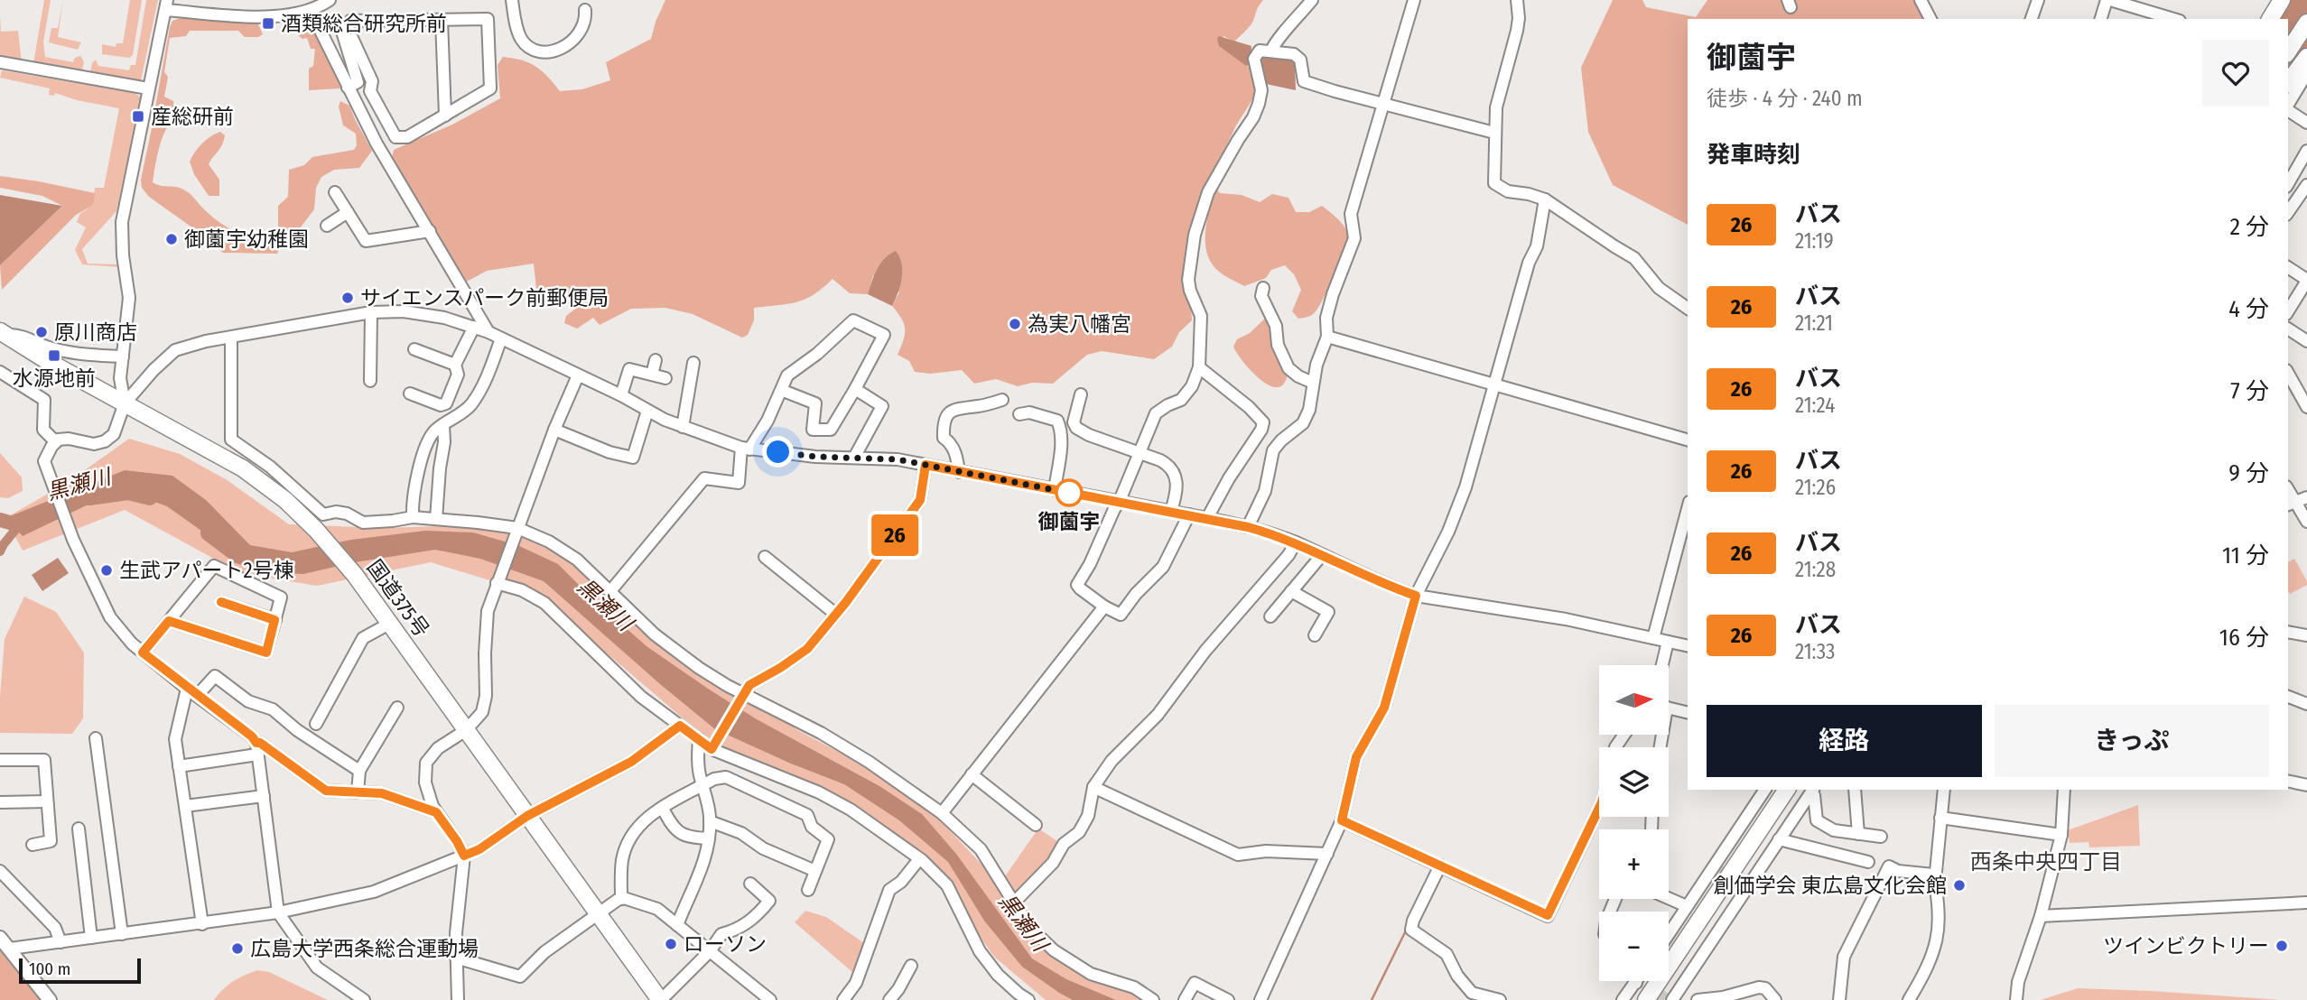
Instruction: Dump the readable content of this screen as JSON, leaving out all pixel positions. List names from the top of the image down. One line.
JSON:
{"streets":{"highway":["国道375号"]},"districts":["西条中央四丁目"],"water":["黒瀬川"],"places":{"transit":["酒類総合研究所前","産総研前","水源地前"],"other":["御薗宇幼稚園","サイエンスパーク前郵便局","為実八幡宮","原川商店","御薗宇","生武アパート2号棟","創価学会 東広島文化会館","ローソン","ツインビクトリー","広島大学西条総合運動場"]},"lines":["bus line 26"],"scale_bar":"100 m","north":"right","page":{"on_map":"26","heading":[["御薗宇","徒歩 · 4 分 · 240 m"],"発車時刻"],"list":[{"mark":"26","name":"バス","note":"21:19","value":"2 分"},{"mark":"26","name":"バス","note":"21:21","value":"4 分"},{"mark":"26","name":"バス","note":"21:24","value":"7 分"},{"mark":"26","name":"バス","note":"21:26","value":"9 分"},{"mark":"26","name":"バス","note":"21:28","value":"11 分"},{"mark":"26","name":"バス","note":"21:33","value":"16 分"}],"map_buttons":["+","−"],"buttons":["経路","きっぷ"],"scale":"100 m"}}
